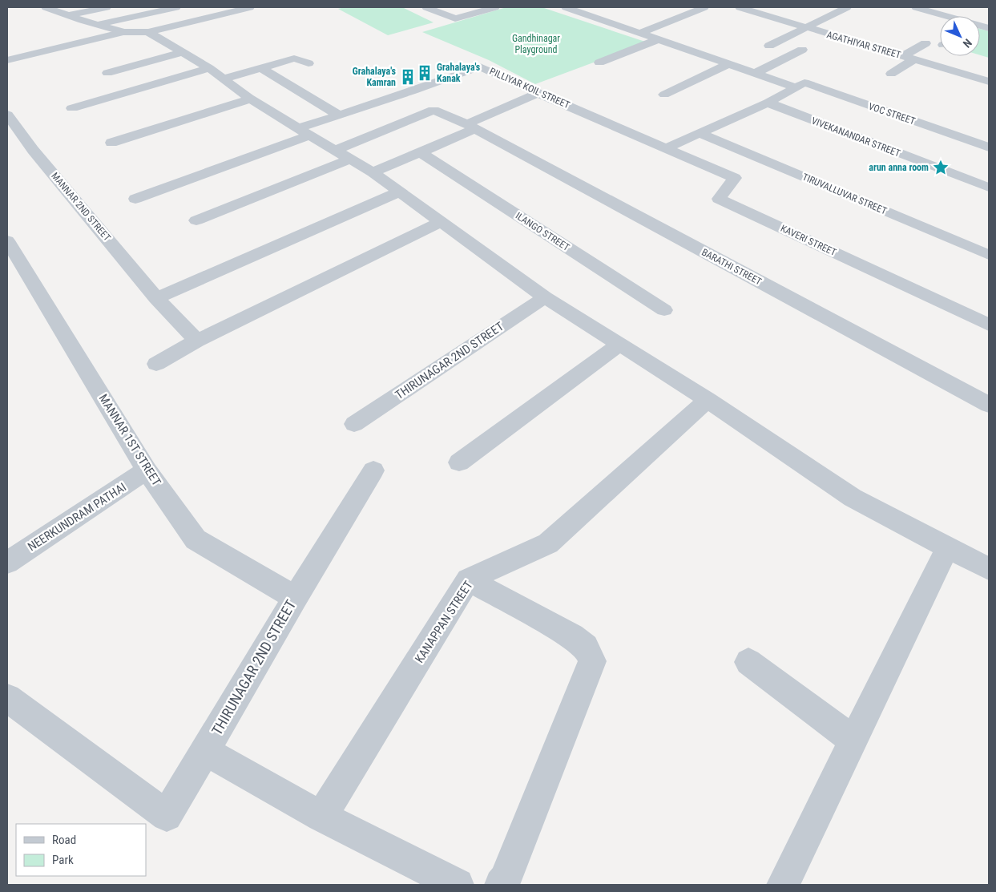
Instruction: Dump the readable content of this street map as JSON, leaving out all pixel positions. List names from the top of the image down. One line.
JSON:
{"streets":{"street":["AGATHIYAR STREET","PILLIYAR KOIL STREET","VOC STREET","VIVEKANANDAR STREET","TIRUVALLUVAR STREET","MANNAR 2ND STREET","ILANGO STREET","KAVERI STREET","BARATHI STREET","THIRUNAGAR 2ND STREET","MANNAR 1ST STREET","NEERKUNDRAM PATHAI","KANAPPAN STREET"]},"crossings":[["PILLIYAR KOIL STREET","KAVERI STREET"],["THIRUNAGAR 2ND STREET","MANNAR 1ST STREET"],["MANNAR 1ST STREET","NEERKUNDRAM PATHAI"]],"parks":["Gandhinagar Playground"],"places":{"building":["Grahalaya's Kanak","Grahalaya's Kamran"],"place":["arun anna room"]},"legend":["Road","Park"],"north":"bottom right"}
